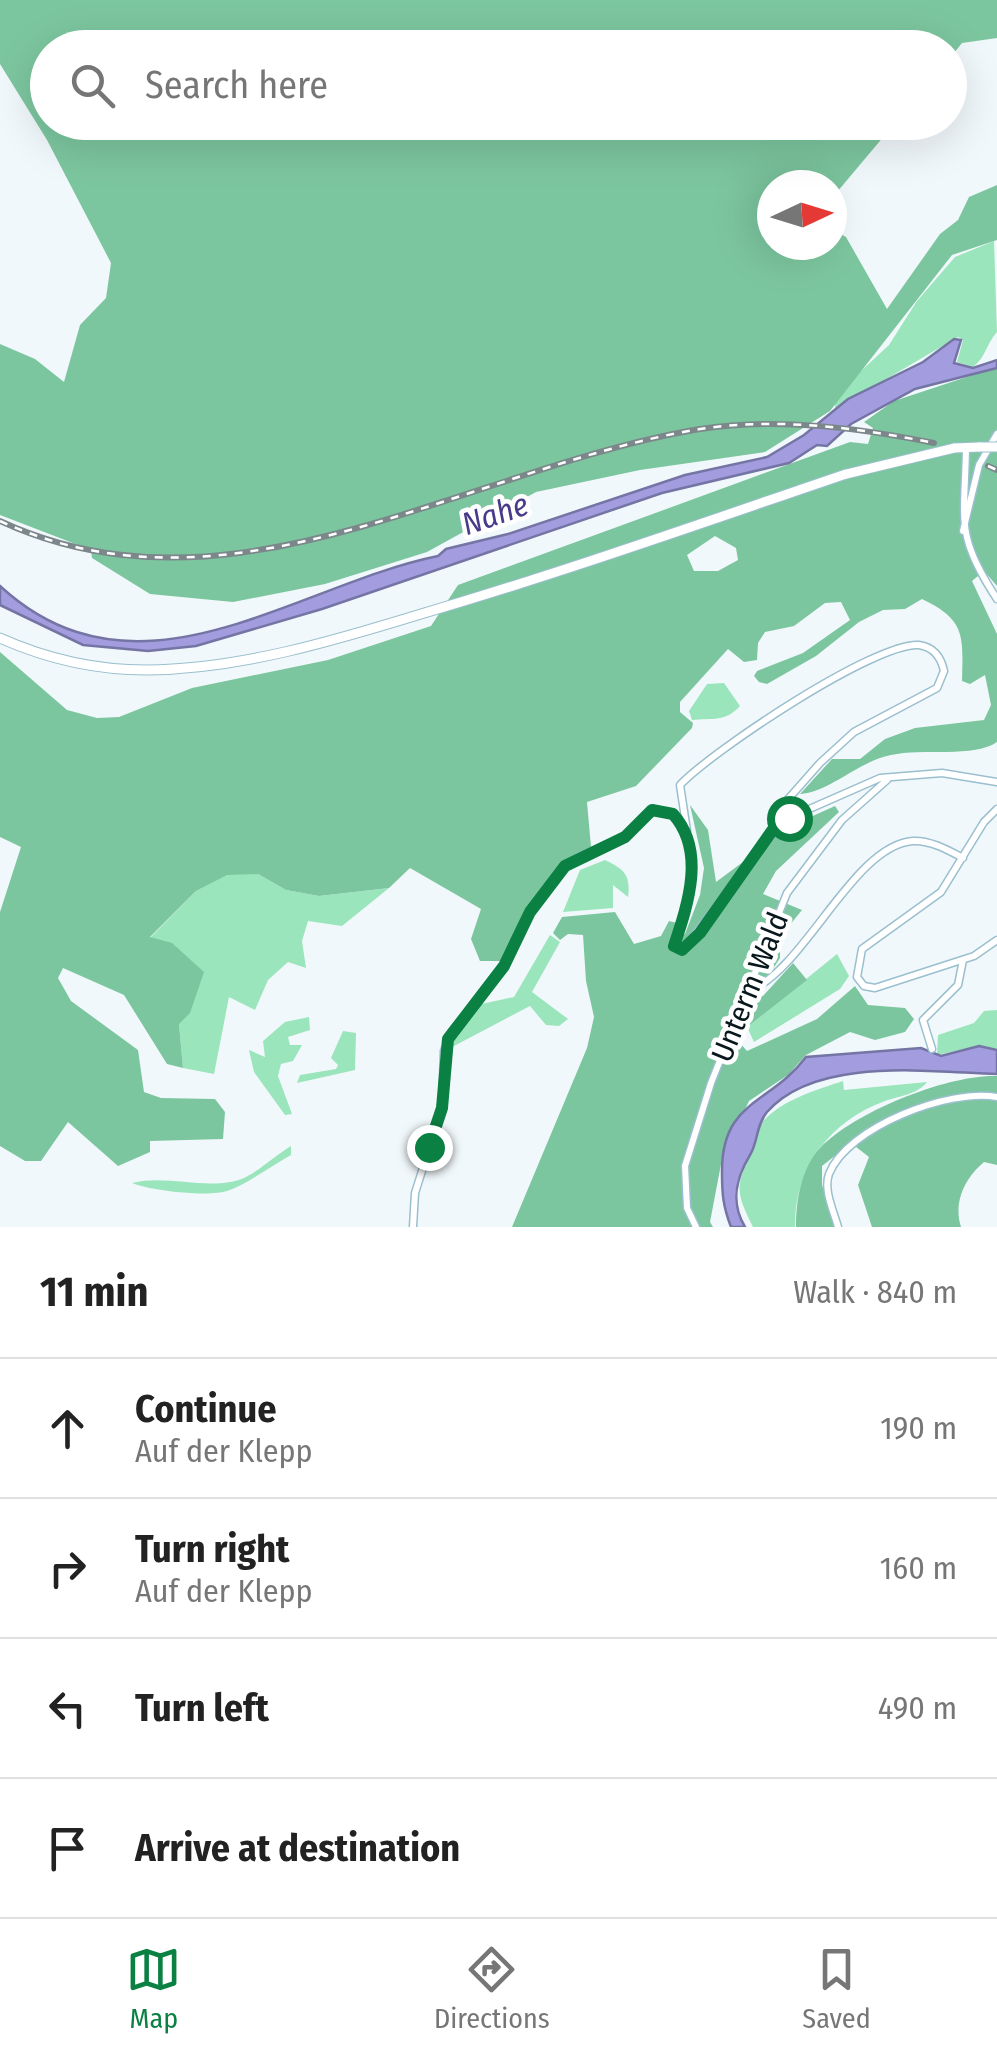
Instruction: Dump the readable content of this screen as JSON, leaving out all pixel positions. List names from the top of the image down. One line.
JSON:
{"streets":{"street":["Unterm Wald"]},"water":["Nahe"],"north":"right","page":{"search":"Search here","heading":["11 min","Walk · 840 m"],"list":[["Continue","Auf der Klepp","190 m"],["Turn right","Auf der Klepp","160 m"],["Turn left","490 m"],"Arrive at destination"],"nav":["Map","Directions","Saved"]}}
